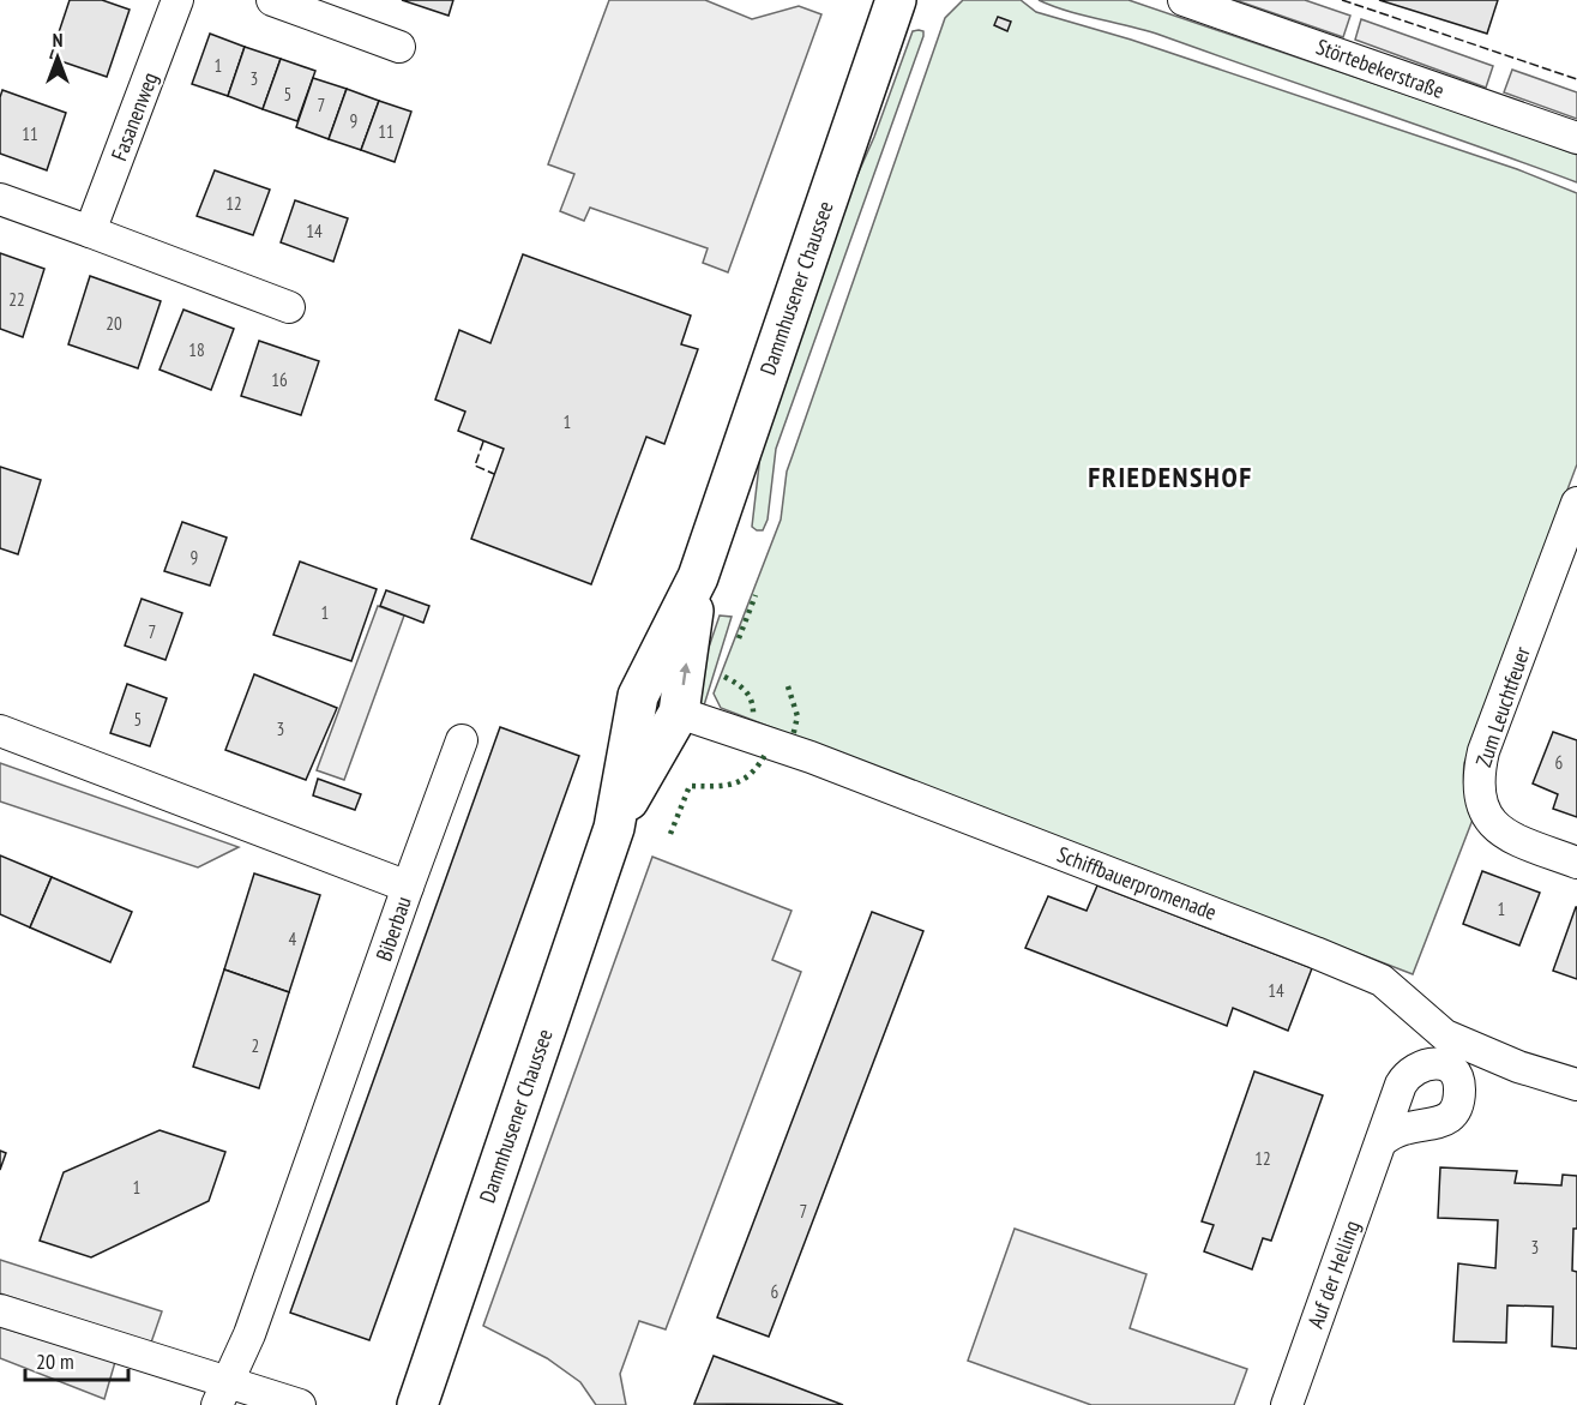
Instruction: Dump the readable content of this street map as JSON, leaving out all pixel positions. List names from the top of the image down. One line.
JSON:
{"streets":{"street":["Störtebekerstraße","Fasanenweg","Dammhusener Chaussee","Zum Leuchtfeuer","Schiffbauerpromenade","Biberbau","Auf der Helling"]},"crossings":[["Dammhusener Chaussee","Schiffbauerpromenade"],["Schiffbauerpromenade","Auf der Helling"]],"districts":["FRIEDENSHOF"],"house_numbers":["1","3","5","7","9","11","11","12","14","22","20","18","16","1","9","1","7","5","3","6","1","4","14","2","12","1","7","3","6"],"scale_bar":"20 m","north":"top"}
